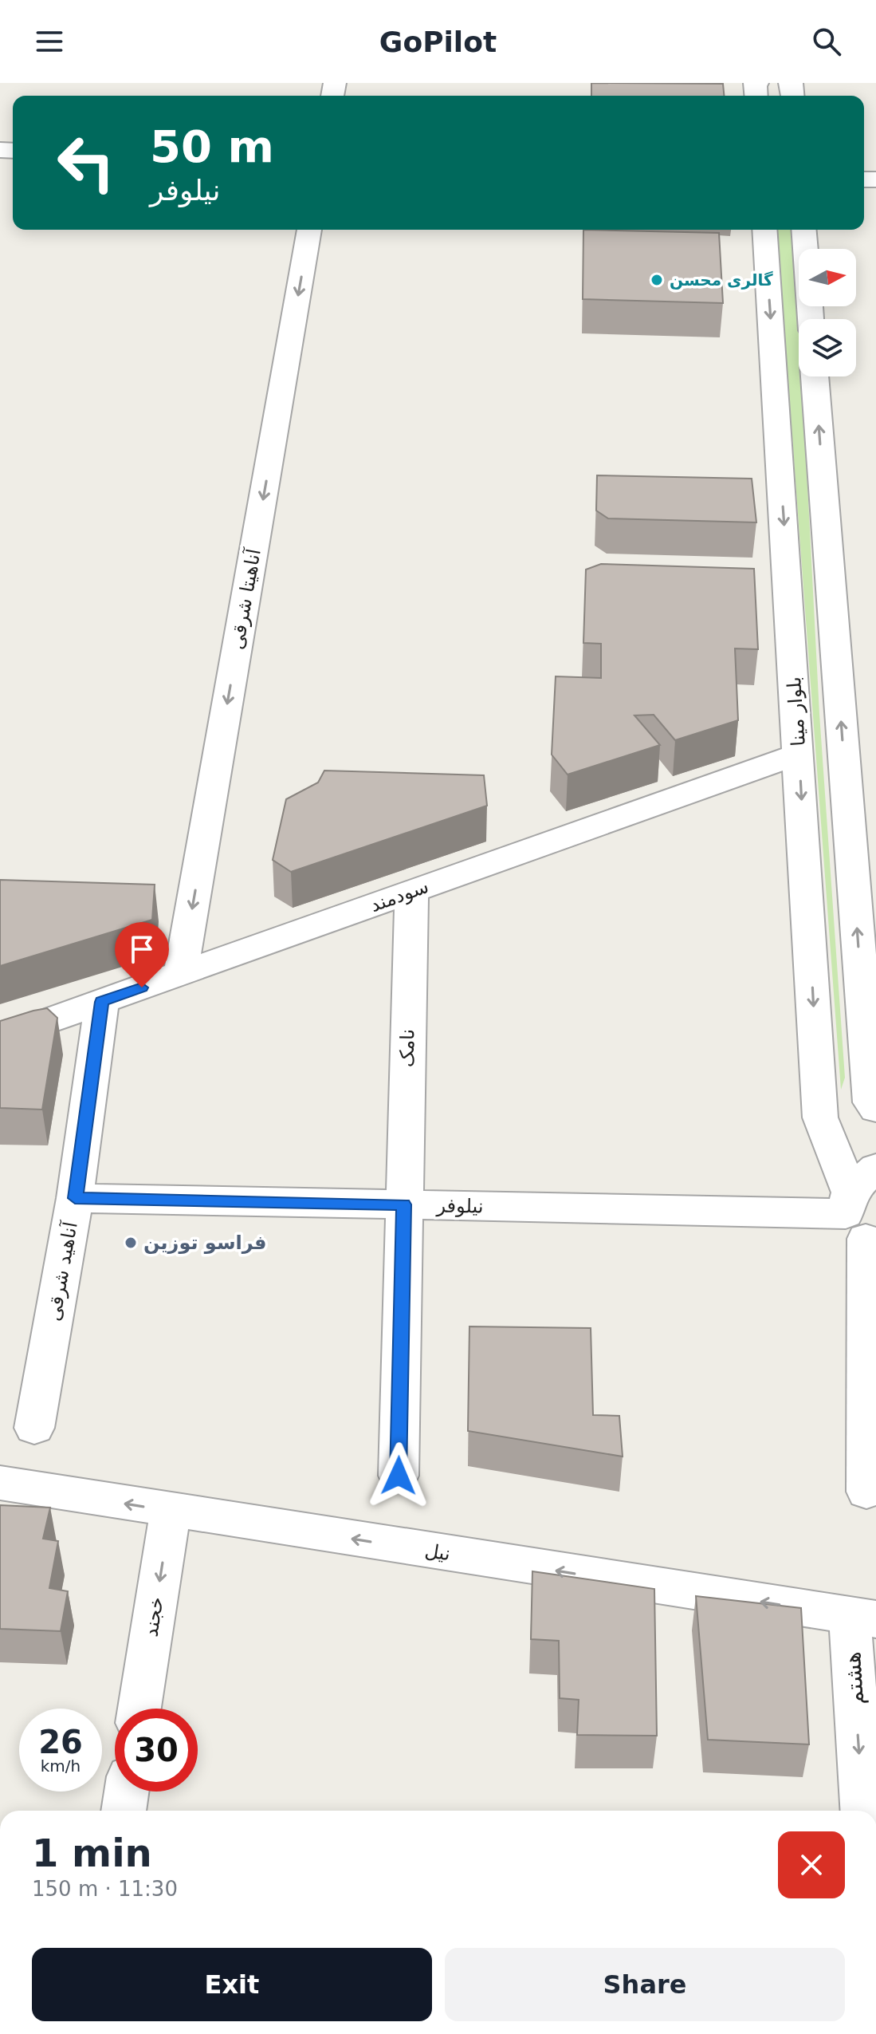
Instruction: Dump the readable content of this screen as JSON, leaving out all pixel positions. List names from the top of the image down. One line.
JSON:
{"streets":{"street":["آناهیتا شرقی","بلوار مینا","سودمند","نامک","نیلوفر","آناهید شرقی","نیل","خجند","هشتم"]},"crossings":[["آناهیتا شرقی","سودمند"],["بلوار مینا","سودمند"],["بلوار مینا","نیلوفر"],["سودمند","نامک"],["سودمند","آناهید شرقی"],["نامک","نیلوفر"],["نیلوفر","آناهید شرقی"],["نیل","خجند"],["نیل","هشتم"]],"one_way":["آناهیتا شرقی","نیل","خجند","هشتم"],"places":["گالری محسن","فراسو توزین"],"north":"right","page":{"header":"GoPilot","turn":["50 m","نیلوفر"],"speed":"26 km/h","limit":"30","heading":["1 min","150 m · 11:30"],"buttons":["Exit","Share"]}}
